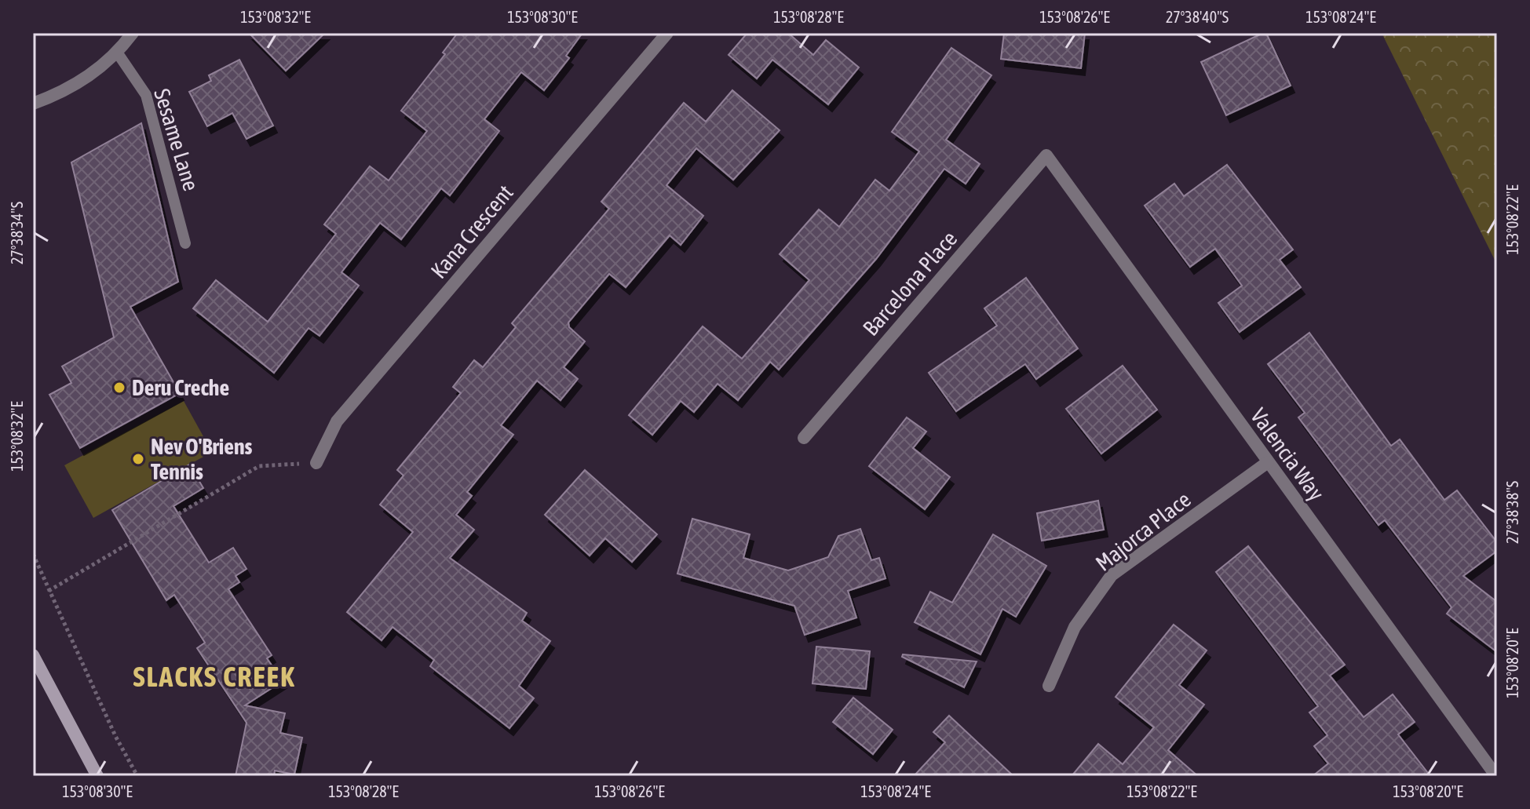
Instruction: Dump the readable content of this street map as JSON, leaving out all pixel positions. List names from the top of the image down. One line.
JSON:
{"streets":{"street":["Kana Crescent","Barcelona Place","Valencia Way","Majorca Place"],"lane":["Sesame Lane"]},"crossings":[["Barcelona Place","Valencia Way"],["Valencia Way","Majorca Place"]],"districts":["SLACKS CREEK"],"places":["Deru Creche","Nev O'Briens Tennis"],"coordinates":["153°08'32\"E","153°08'30\"E","153°08'28\"E","153°08'26\"E","27°38'40\"S","153°08'24\"E","153°08'22\"E","27°38'34\"S","27°38'38\"S","153°08'20\"E"]}
